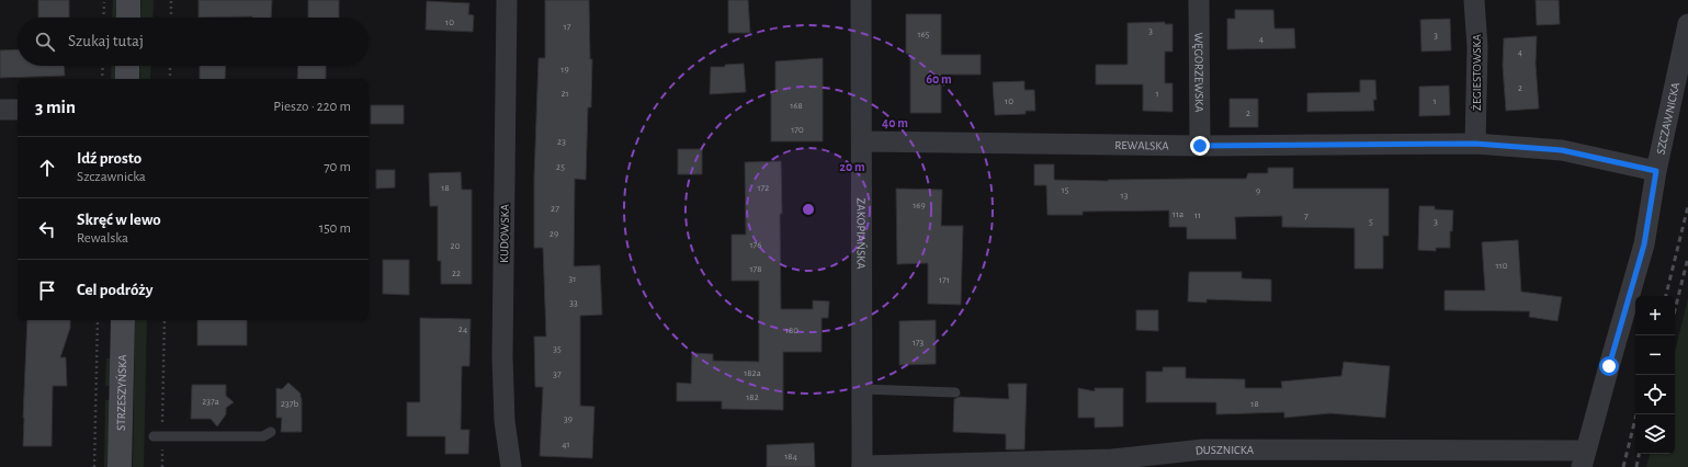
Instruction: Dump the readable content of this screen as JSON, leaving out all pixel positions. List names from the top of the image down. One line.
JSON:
{"streets":{"street":["WĘGORZEWSKA","ŻEGIESTOWSKA","SZCZAWNICKA","REWALSKA","KUDOWSKA","ZAKOPIAŃSKA","STRZESZYŃSKA","DUSZNICKA"]},"crossings":[["WĘGORZEWSKA","REWALSKA"],["ŻEGIESTOWSKA","REWALSKA"],["SZCZAWNICKA","REWALSKA"],["SZCZAWNICKA","DUSZNICKA"],["REWALSKA","ZAKOPIAŃSKA"],["ZAKOPIAŃSKA","DUSZNICKA"]],"house_numbers":["10","17","3","165","3","4","4","19","2","21","1","10","1","168","2","170","23","25","18","172","15","9","13","169","27","11a","11","7","5","3","29","176","20","110","178","22","31","171","33","24","180","173","35","182a","37","182","237a","237b","18","39","41","184"],"page":{"search":"Szukaj tutaj","heading":["3 min","Pieszo · 220 m"],"list":[["Idź prosto","Szczawnicka","70 m"],["Skręć w lewo","Rewalska","150 m"],"Cel podróży"],"map_buttons":["+","−"]},"rings":["60 m","40 m","20 m"]}
